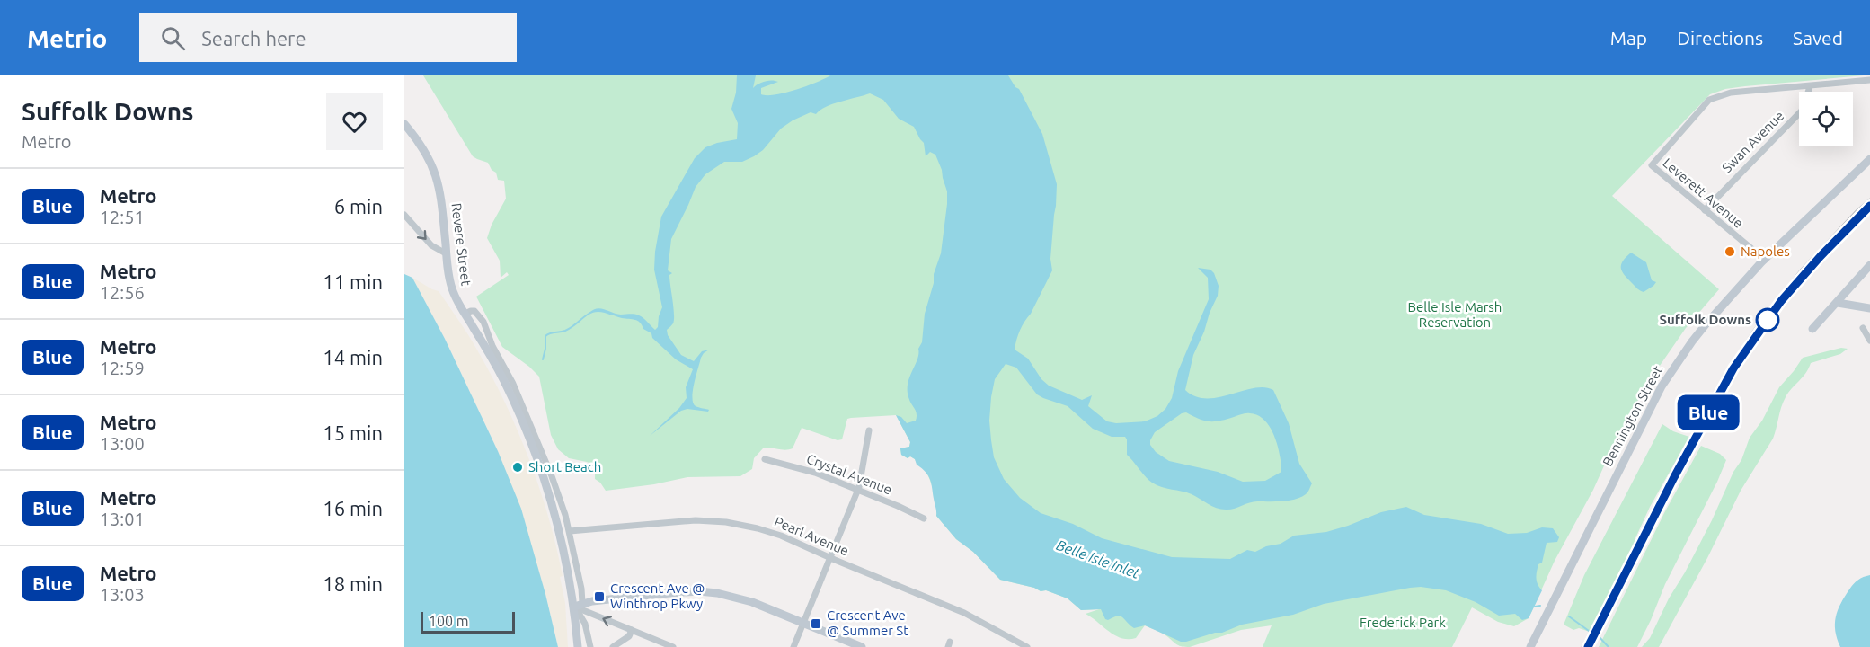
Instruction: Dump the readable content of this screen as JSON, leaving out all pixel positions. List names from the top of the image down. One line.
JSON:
{"streets":{"main road":["Revere Street","Bennington Street"],"street":["Swan Avenue","Leverett Avenue","Crystal Avenue","Pearl Avenue"]},"crossings":[["Swan Avenue","Leverett Avenue"],["Leverett Avenue","Bennington Street"],["Revere Street","Pearl Avenue"]],"water":["Belle Isle Inlet"],"parks":["Belle Isle Marsh Reservation","Frederick Park"],"places":{"other":["Napoles","Suffolk Downs","Short Beach"],"transit":["Crescent Ave @ Winthrop Pkwy","Crescent Ave @ Summer St"]},"lines":["metro line Blue"],"scale_bar":"100 m","page":{"header":"Metrio","search":"Search here","nav":["Map","Directions","Saved"],"heading":["Suffolk Downs","Metro"],"on_map":"Blue","list":[{"mark":"Blue","name":"Metro","note":"12:51","value":"6 min"},{"mark":"Blue","name":"Metro","note":"12:56","value":"11 min"},{"mark":"Blue","name":"Metro","note":"12:59","value":"14 min"},{"mark":"Blue","name":"Metro","note":"13:00","value":"15 min"},{"mark":"Blue","name":"Metro","note":"13:01","value":"16 min"},{"mark":"Blue","name":"Metro","note":"13:03","value":"18 min"}],"scale":"100 m"}}
